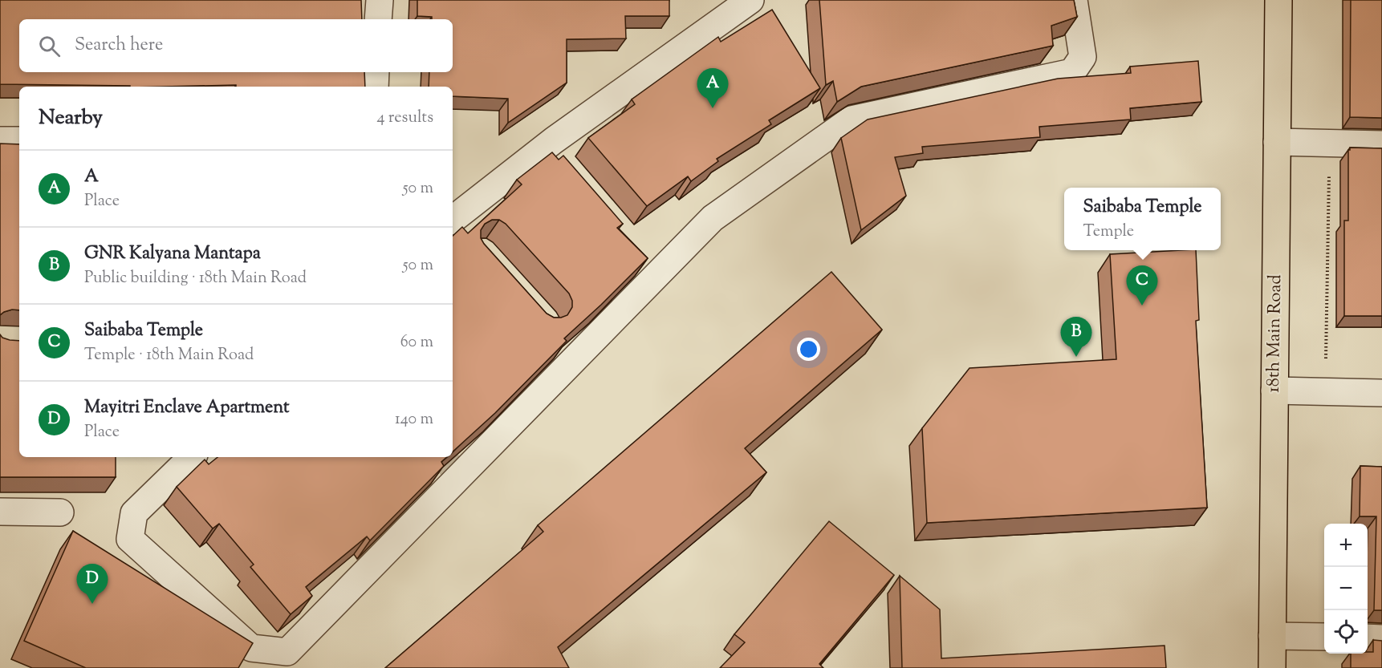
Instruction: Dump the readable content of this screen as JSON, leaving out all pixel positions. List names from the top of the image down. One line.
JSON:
{"streets":{"main road":["18th Main Road"]},"page":{"search":"Search here","pins":["A","C","B","D"],"heading":["Nearby","4 results"],"list":[{"mark":"A","name":"A","note":"Place","value":"50 m"},{"mark":"B","name":"GNR Kalyana Mantapa","note":"Public building · 18th Main Road","value":"50 m"},{"mark":"C","name":"Saibaba Temple","note":"Temple · 18th Main Road","value":"60 m"},{"mark":"D","name":"Mayitri Enclave Apartment","note":"Place","value":"140 m"}],"popup":["Saibaba Temple","Temple"],"map_buttons":["+","−"]}}
